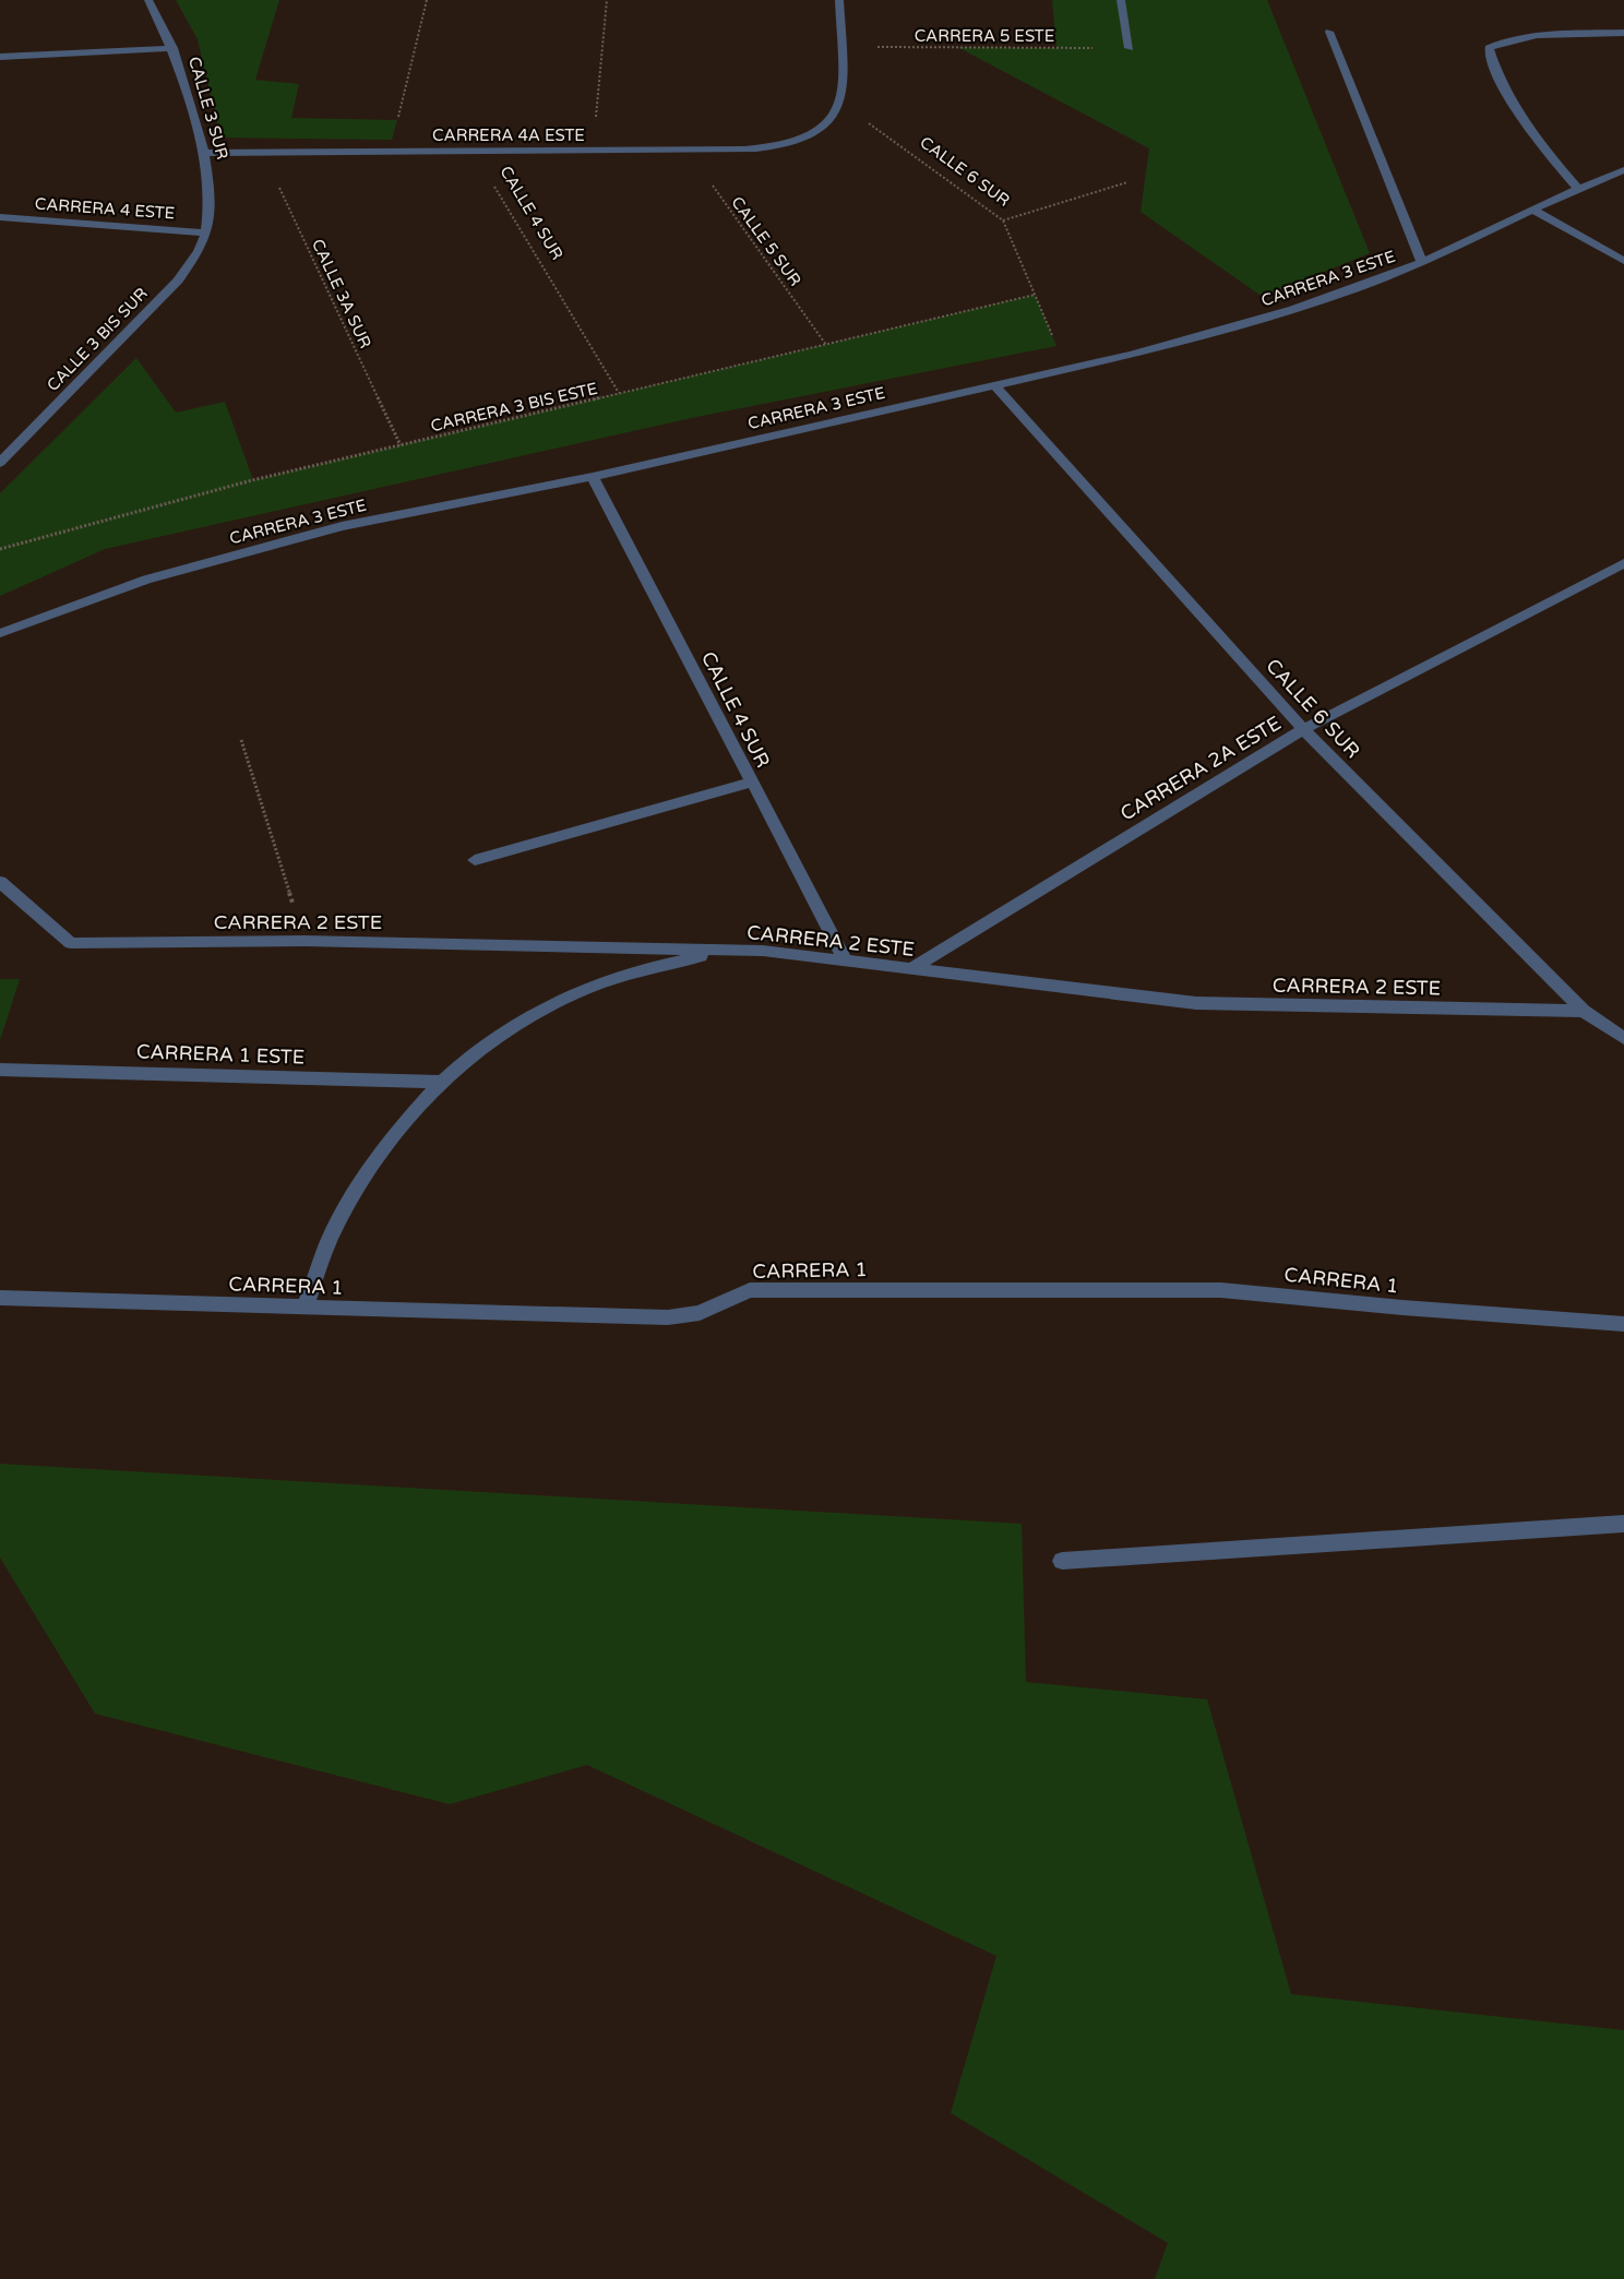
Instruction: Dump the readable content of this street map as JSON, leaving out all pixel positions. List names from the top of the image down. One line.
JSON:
{"streets":{"street":["CALLE 3 SUR","CARRERA 4A ESTE","CALLE 6 SUR","CARRERA 4 ESTE","CALLE 4 SUR","CARRERA 3 ESTE","CALLE 3 BIS SUR","CARRERA 2A ESTE","CARRERA 2 ESTE","CARRERA 1 ESTE","CARRERA 1"],"path":["CARRERA 5 ESTE","CALLE 5 SUR","CALLE 3A SUR","CARRERA 3 BIS ESTE"]},"crossings":[["CALLE 3 SUR","CARRERA 4A ESTE"],["CALLE 3 SUR","CARRERA 4 ESTE"],["CALLE 3 SUR","CALLE 3 BIS SUR"],["CARRERA 4A ESTE","CALLE 6 SUR"],["CARRERA 4A ESTE","CALLE 4 SUR"],["CARRERA 4A ESTE","CALLE 5 SUR"],["CARRERA 4A ESTE","CALLE 3A SUR"],["CALLE 6 SUR","CARRERA 3 ESTE"],["CALLE 6 SUR","CARRERA 3 BIS ESTE"],["CALLE 6 SUR","CARRERA 2A ESTE"],["CALLE 6 SUR","CARRERA 2 ESTE"],["CARRERA 4 ESTE","CALLE 3 BIS SUR"],["CALLE 4 SUR","CARRERA 3 ESTE"],["CALLE 4 SUR","CARRERA 3 BIS ESTE"],["CALLE 4 SUR","CARRERA 2 ESTE"],["CALLE 5 SUR","CARRERA 3 BIS ESTE"],["CALLE 3A SUR","CARRERA 3 BIS ESTE"],["CARRERA 2A ESTE","CARRERA 2 ESTE"]]}
